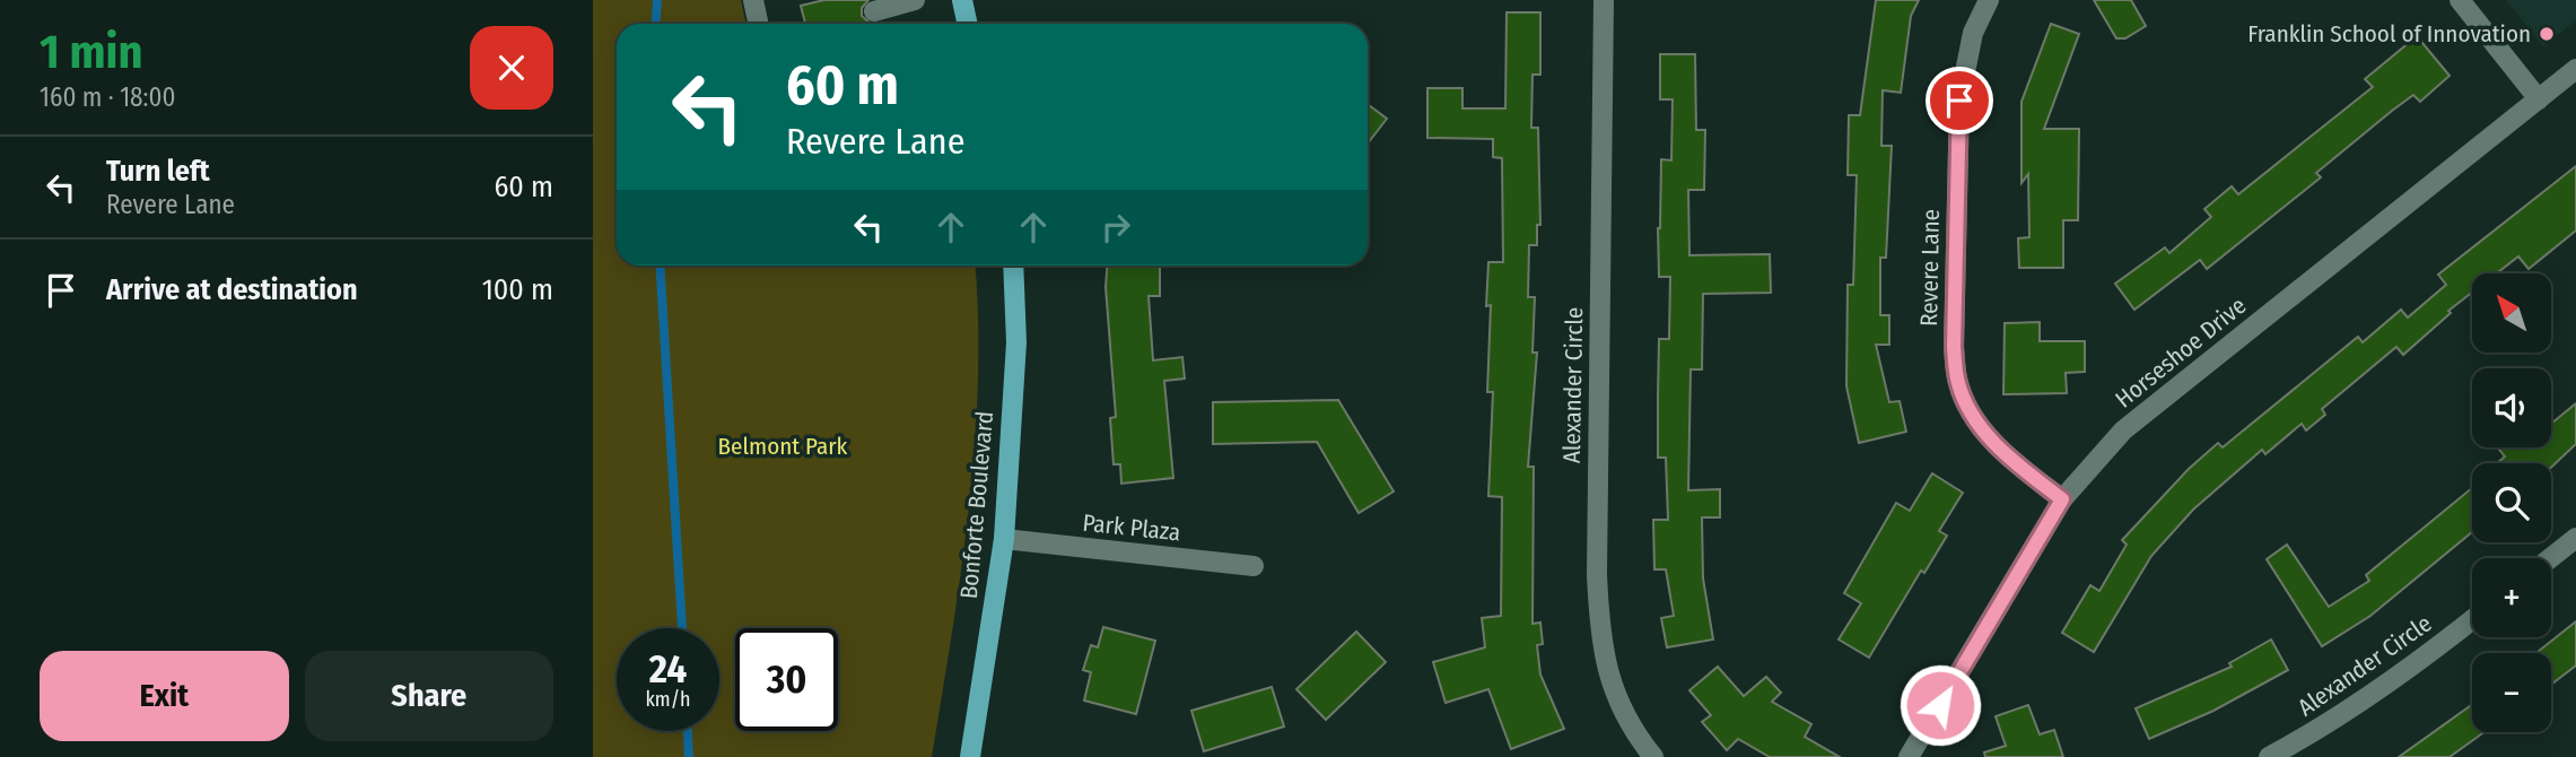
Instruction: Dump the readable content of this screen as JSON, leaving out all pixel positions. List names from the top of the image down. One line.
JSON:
{"streets":{"main road":["Bonforte Boulevard"],"street":["Revere Lane","Horseshoe Drive","Alexander Circle","Park Plaza"]},"crossings":[["Revere Lane","Horseshoe Drive"],["Bonforte Boulevard","Park Plaza"]],"parks":["Belmont Park"],"places":["Franklin School of Innovation"],"north":"top left","page":{"heading":["1 min","160 m · 18:00"],"turn":["60 m","Revere Lane"],"list":[{"name":"Turn left","note":"Revere Lane","value":"60 m"},{"name":"Arrive at destination","value":"100 m"}],"map_buttons":["+","−"],"speed":"24 km/h","limit":"30","buttons":["Exit","Share"]}}
